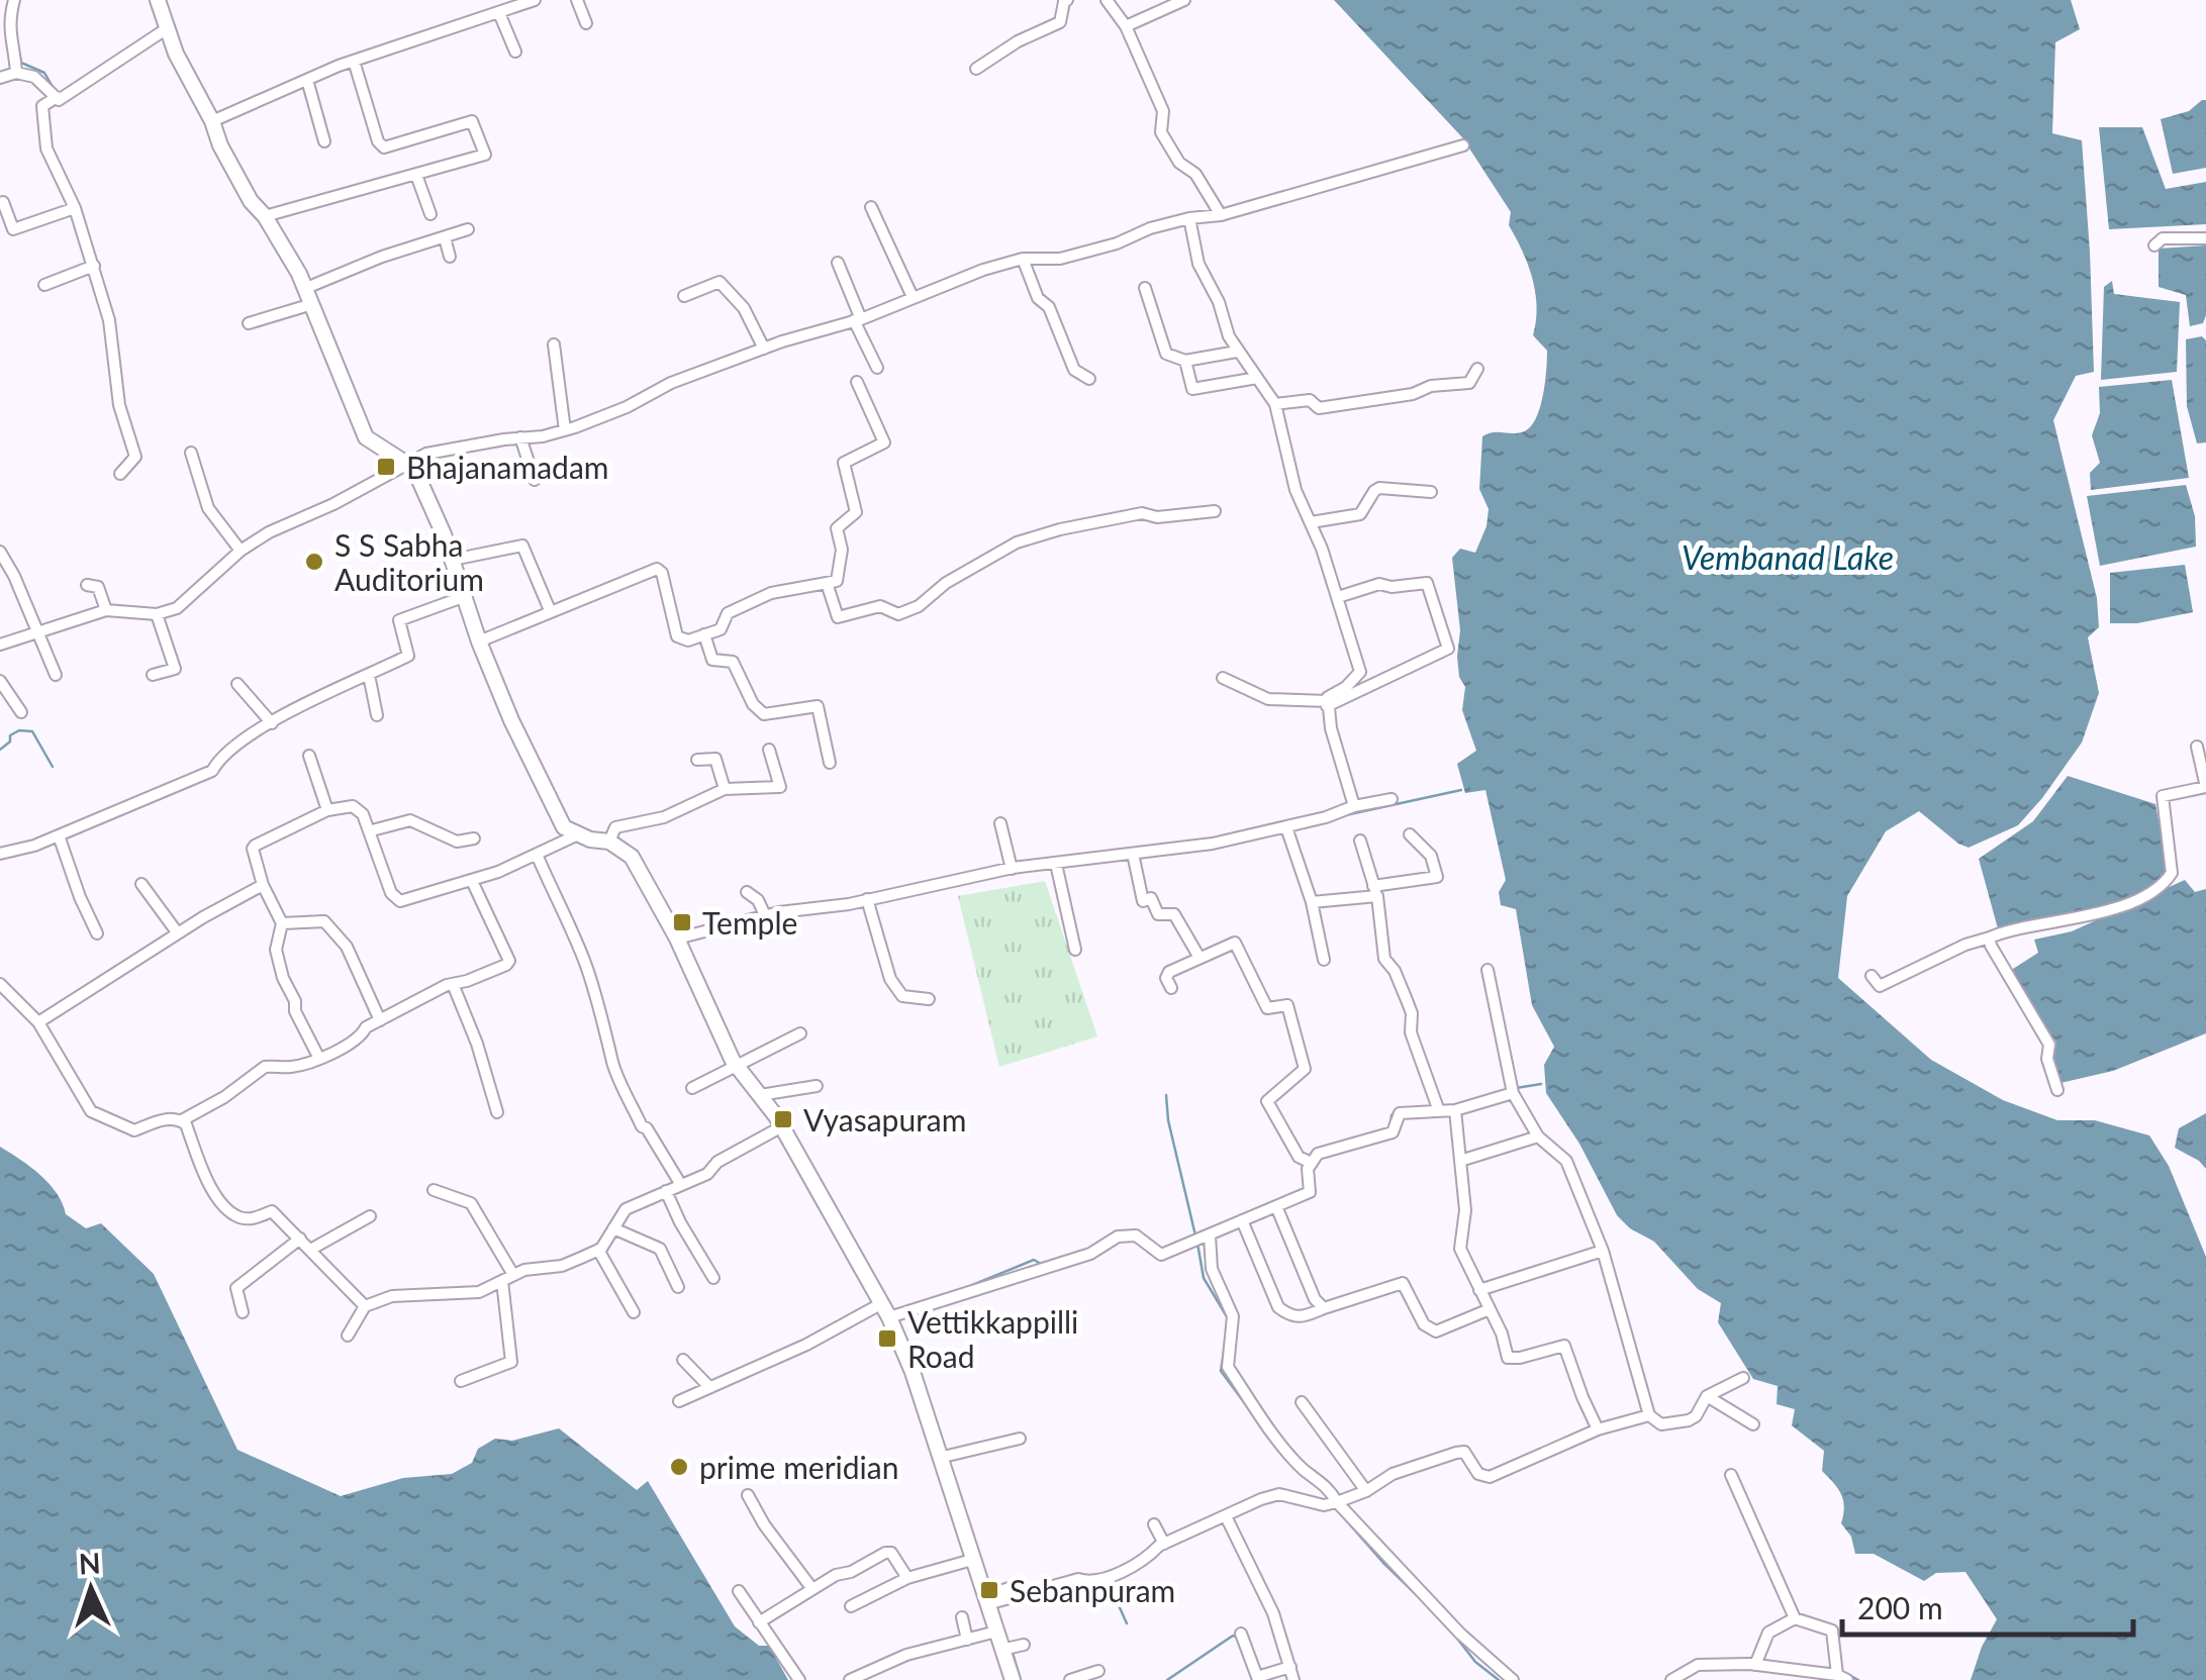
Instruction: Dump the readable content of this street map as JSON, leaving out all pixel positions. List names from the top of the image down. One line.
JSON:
{"water":["Vembanad Lake"],"places":{"transit":["Bhajanamadam","Temple","Vyasapuram","Vettikkappilli Road","Sebanpuram"],"other":["S S Sabha Auditorium","prime meridian"]},"scale_bar":"200 m","north":"top"}
